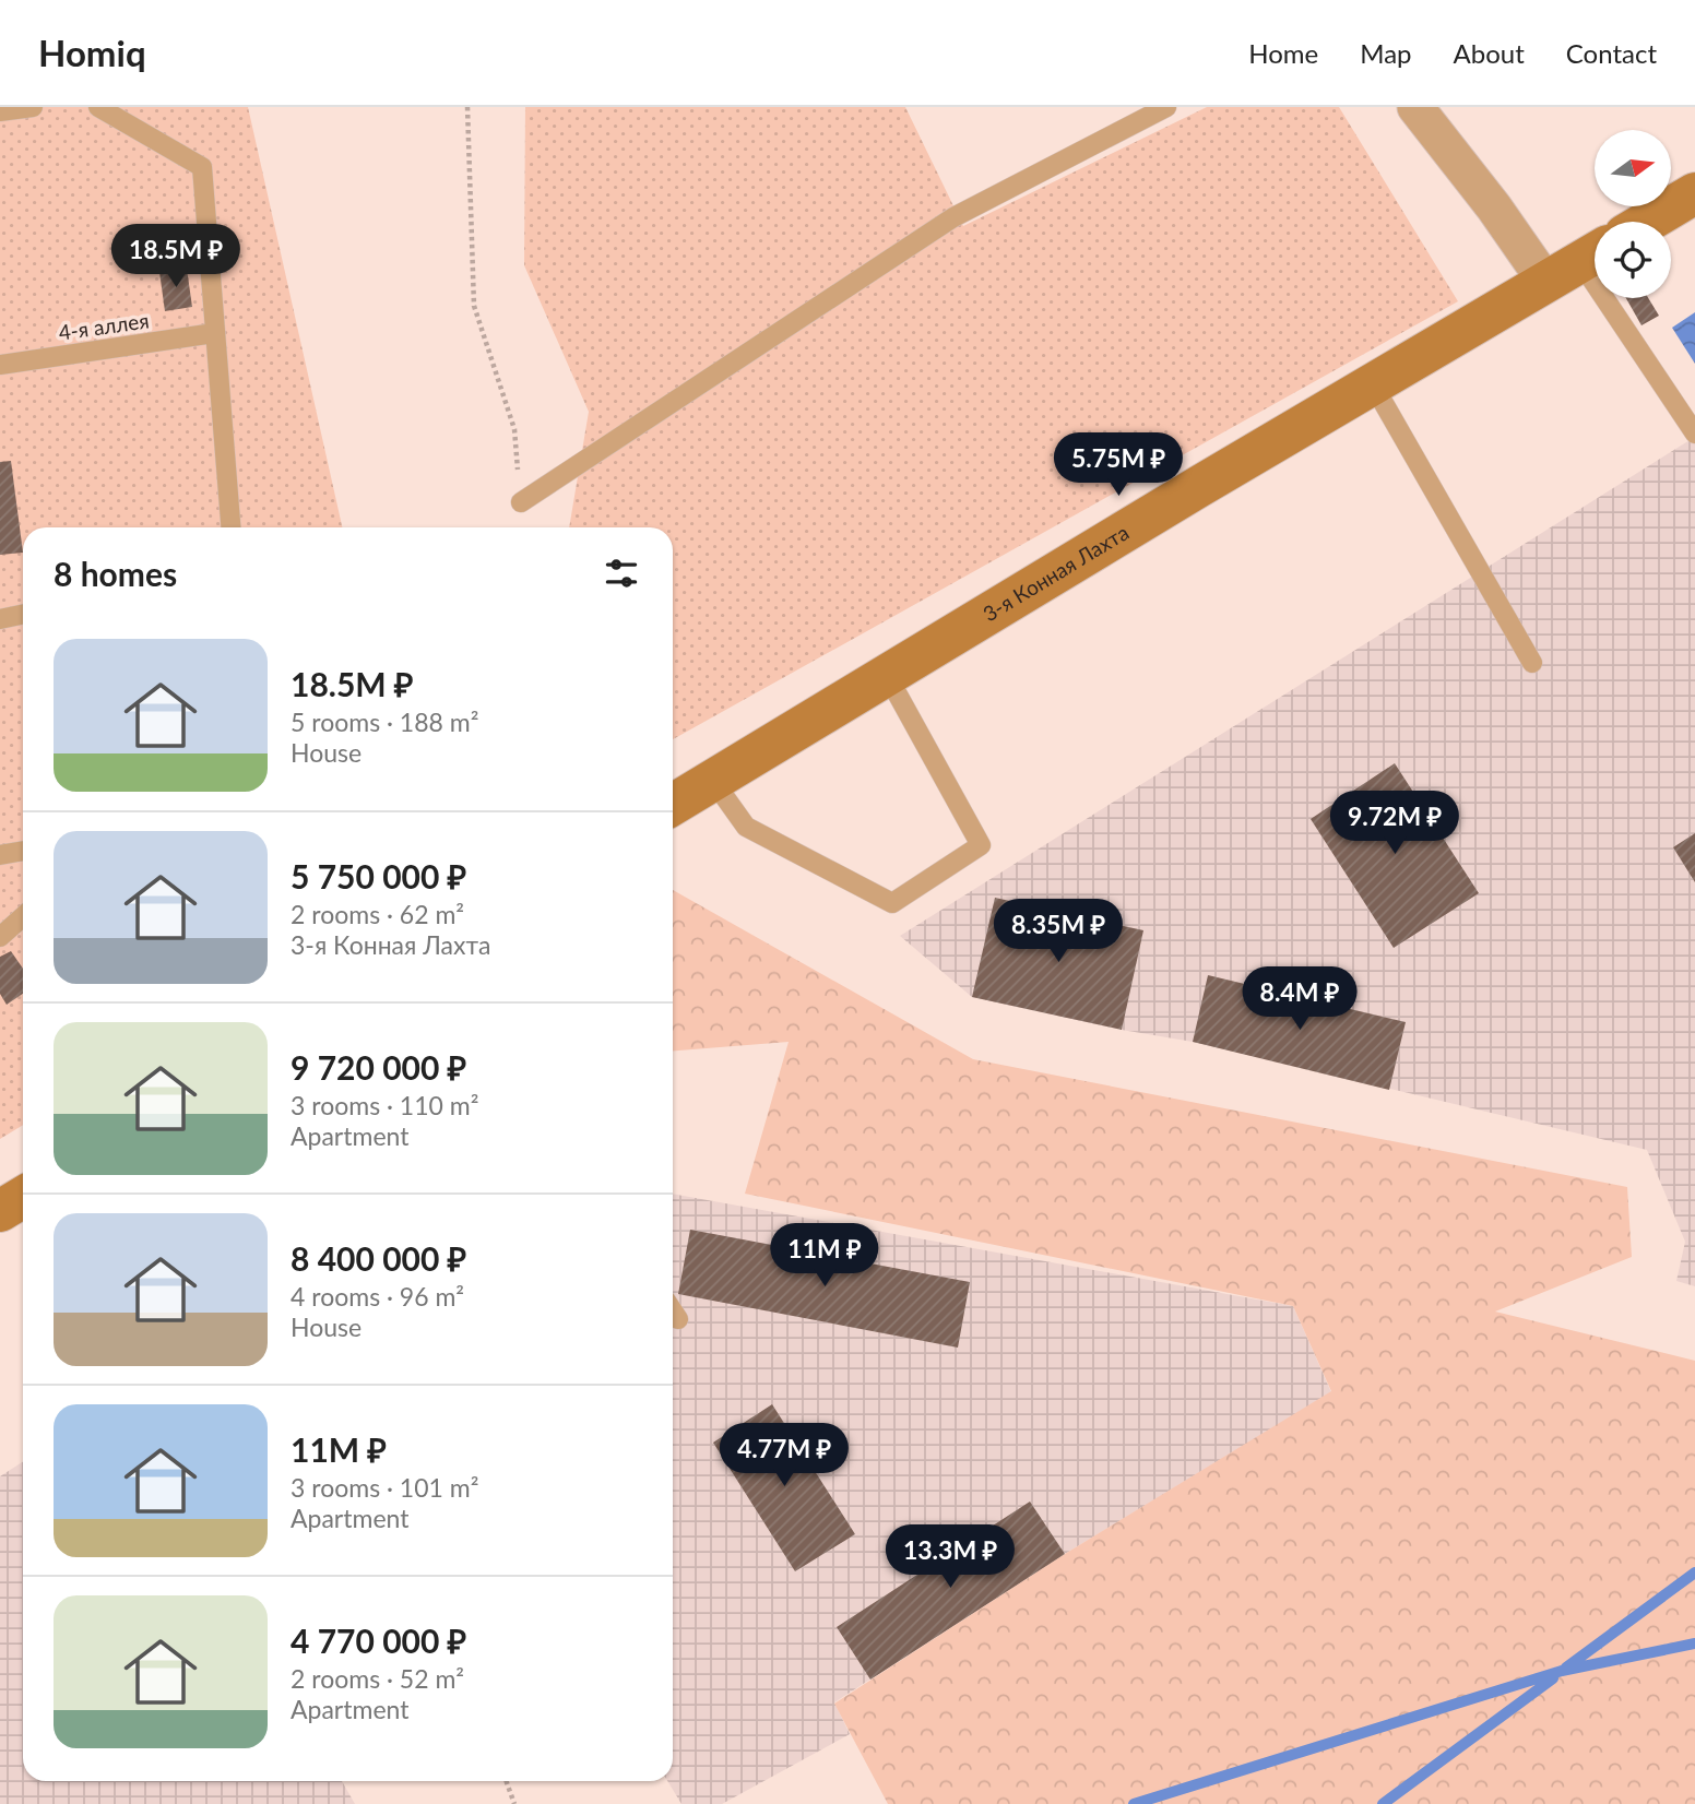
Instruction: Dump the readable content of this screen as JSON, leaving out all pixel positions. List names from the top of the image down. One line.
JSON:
{"streets":{"main road":["3-я Конная Лахта"],"lane":["4-я аллея"]},"north":"right","page":{"header":"Homiq","nav":["Home","Map","About","Contact"],"price":["18.5M ₽","5.75M ₽","9.72M ₽","8.35M ₽","8.4M ₽","11M ₽","4.77M ₽","13.3M ₽"],"heading":"8 homes","list":[{"name":"18.5M ₽","note":"5 rooms · 188 m² · House"},{"name":"5 750 000 ₽","note":"2 rooms · 62 m² · 3-я Конная Лахта"},{"name":"9 720 000 ₽","note":"3 rooms · 110 m² · Apartment"},{"name":"8 400 000 ₽","note":"4 rooms · 96 m² · House"},{"name":"11M ₽","note":"3 rooms · 101 m² · Apartment"},{"name":"4 770 000 ₽","note":"2 rooms · 52 m² · Apartment"}]}}
